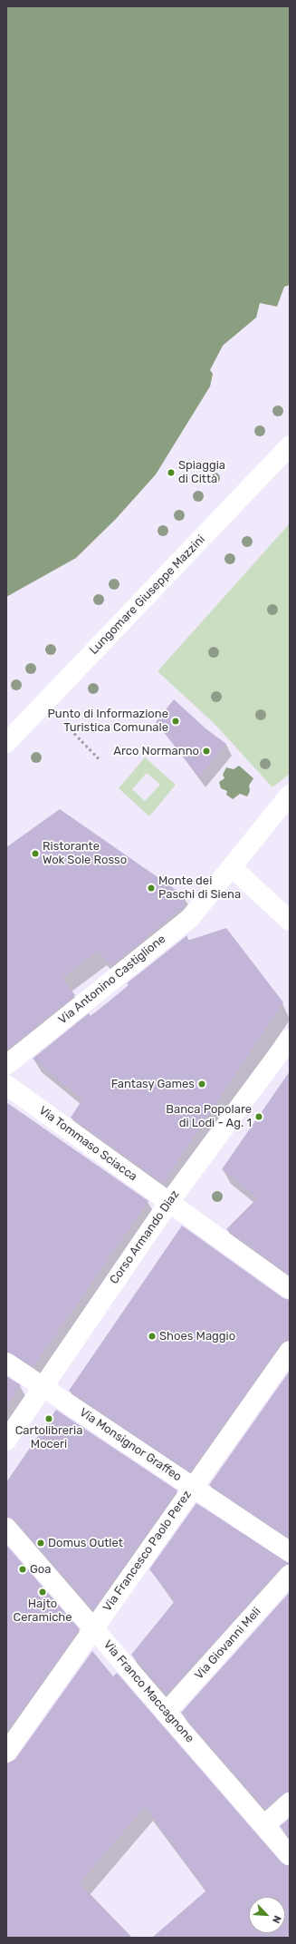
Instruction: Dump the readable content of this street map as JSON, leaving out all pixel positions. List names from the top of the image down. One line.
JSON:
{"streets":{"street":["Lungomare Giuseppe Mazzini","Via Antonino Castiglione","Via Tommaso Sciacca","Corso Armando Diaz","Via Monsignor Graffeo","Via Francesco Paolo Perez","Via Giovanni Meli","Via Franco Maccagnone"]},"crossings":[["Via Tommaso Sciacca","Corso Armando Diaz"],["Corso Armando Diaz","Via Monsignor Graffeo"],["Via Monsignor Graffeo","Via Francesco Paolo Perez"],["Via Francesco Paolo Perez","Via Franco Maccagnone"],["Via Giovanni Meli","Via Franco Maccagnone"]],"places":["Spiaggia di Città","Punto di Informazione Turistica Comunale","Arco Normanno","Ristorante Wok Sole Rosso","Monte dei Paschi di Siena","Fantasy Games","Banca Popolare di Lodi - Ag. 1","Shoes Maggio","Cartolibreria Moceri","Domus Outlet","Goa","Hajto Ceramiche"],"north":"bottom right"}
